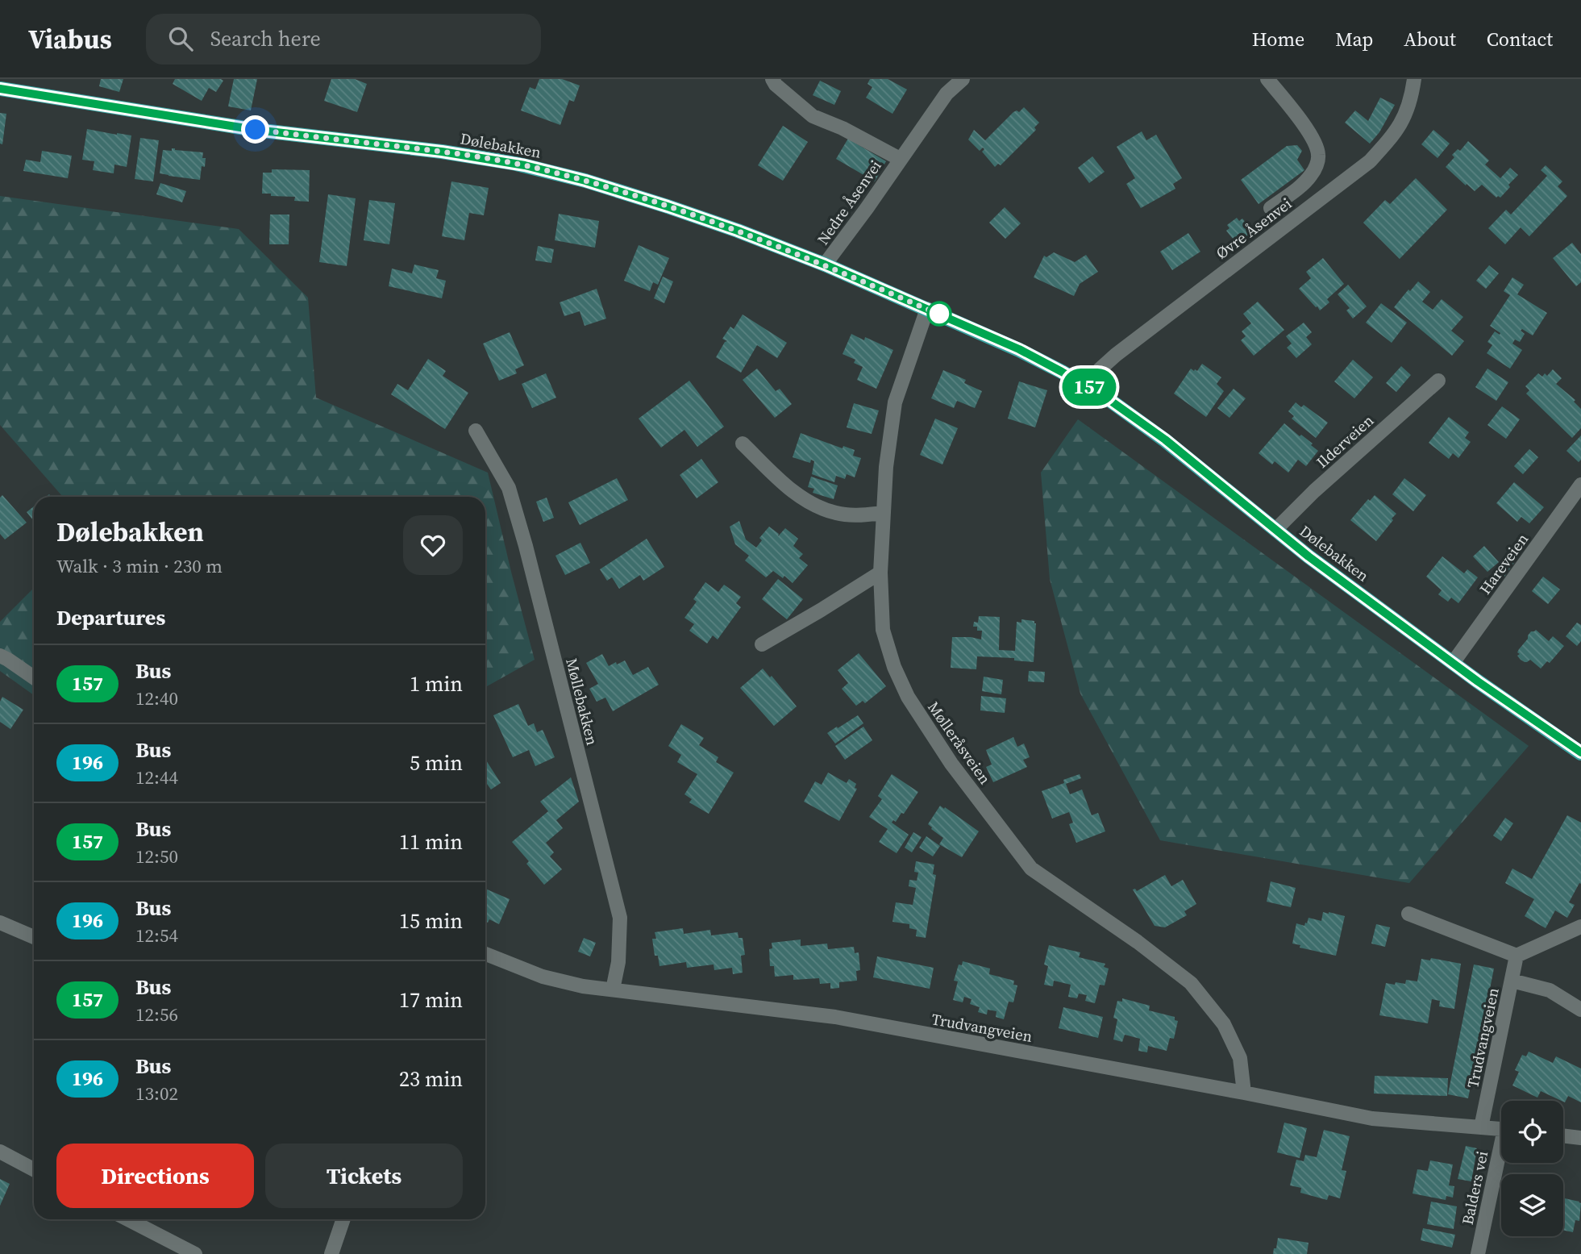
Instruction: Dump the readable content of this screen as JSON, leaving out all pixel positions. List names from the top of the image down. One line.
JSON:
{"streets":{"main road":["Dølebakken"],"street":["Nedre Åsenvei","Øvre Åsenvei","Ilderveien","Hareveien","Møllebakken","Mølleråsveien","Trudvangveien","Balders vei"]},"crossings":[["Dølebakken","Nedre Åsenvei"],["Dølebakken","Øvre Åsenvei"],["Dølebakken","Ilderveien"],["Dølebakken","Hareveien"],["Dølebakken","Mølleråsveien"],["Møllebakken","Trudvangveien"],["Mølleråsveien","Trudvangveien"]],"lines":["bus line 157"],"page":{"header":"Viabus","search":"Search here","nav":["Home","Map","About","Contact"],"on_map":"157","heading":[["Dølebakken","Walk · 3 min · 230 m"],"Departures"],"list":[{"mark":"157","name":"Bus","note":"12:40","value":"1 min"},{"mark":"196","name":"Bus","note":"12:44","value":"5 min"},{"mark":"157","name":"Bus","note":"12:50","value":"11 min"},{"mark":"196","name":"Bus","note":"12:54","value":"15 min"},{"mark":"157","name":"Bus","note":"12:56","value":"17 min"},{"mark":"196","name":"Bus","note":"13:02","value":"23 min"}],"buttons":["Directions","Tickets"]}}
